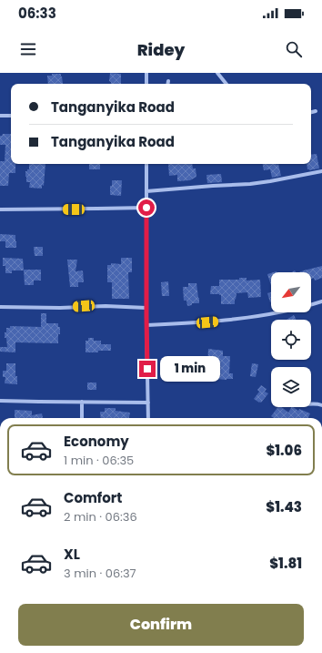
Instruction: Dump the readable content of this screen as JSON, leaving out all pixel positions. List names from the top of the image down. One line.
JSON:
{"north":"bottom left","page":{"status":"06:33","header":"Ridey","banner":["Tanganyika Road","Tanganyika Road"],"bubble":"1 min","list":[{"name":"Economy","note":"1 min · 06:35","value":"$1.06"},{"name":"Comfort","note":"2 min · 06:36","value":"$1.43"},{"name":"XL","note":"3 min · 06:37","value":"$1.81"}],"buttons":"Confirm"}}
